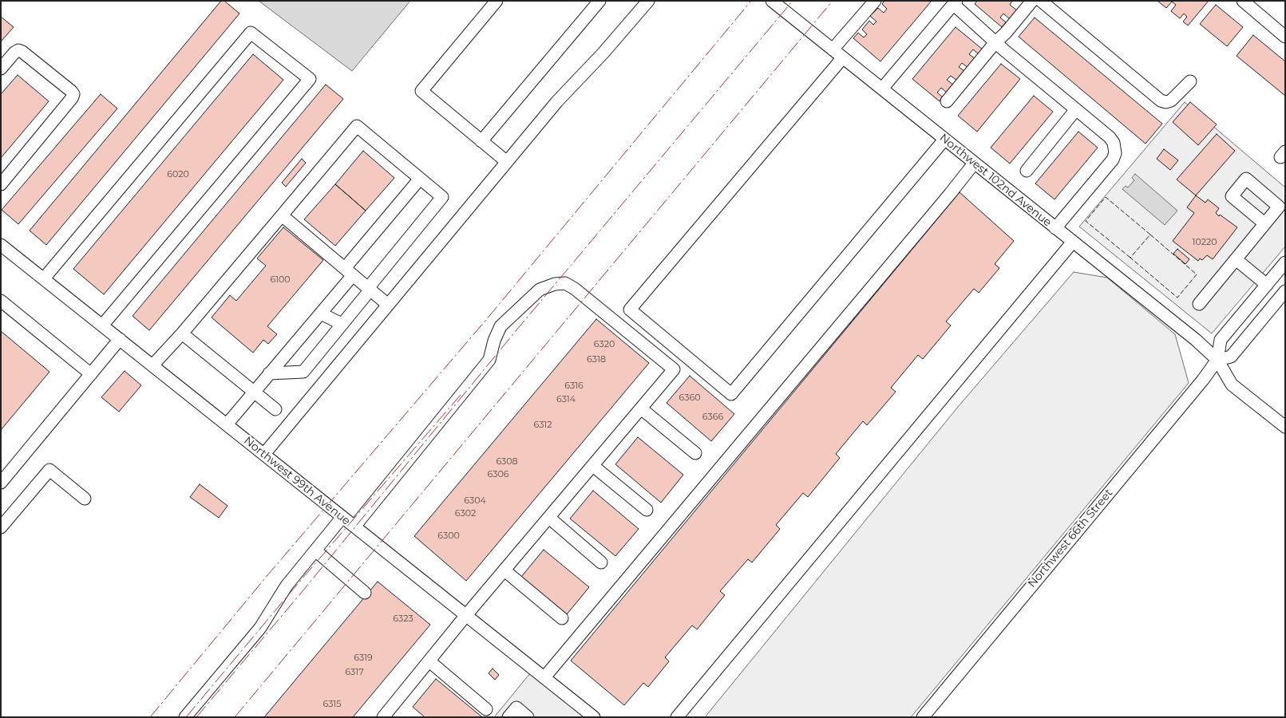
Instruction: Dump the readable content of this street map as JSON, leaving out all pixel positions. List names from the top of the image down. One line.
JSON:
{"streets":{"street":["Northwest 102nd Avenue","Northwest 99th Avenue","Northwest 66th Street"]},"crossings":[["Northwest 102nd Avenue","Northwest 66th Street"]],"house_numbers":["6020","10220","6100","6320","6318","6316","6360","6314","6366","6312","6308","6306","6304","6302","6300","6323","6319","6317","6315"]}
